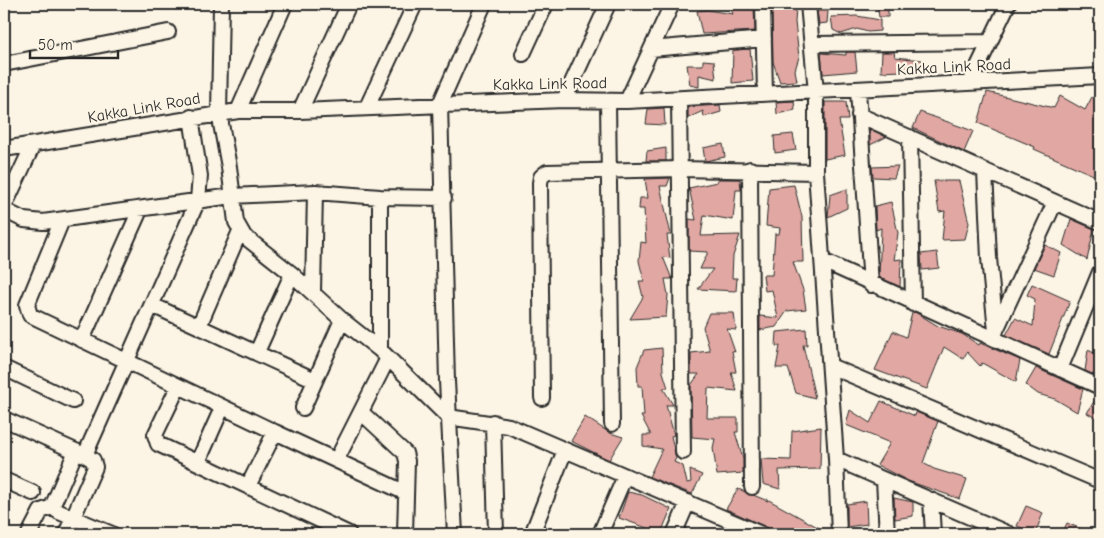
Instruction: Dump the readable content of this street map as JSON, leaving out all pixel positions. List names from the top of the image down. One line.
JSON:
{"streets":{"street":["Kakka Link Road"]},"scale_bar":"50 m"}
